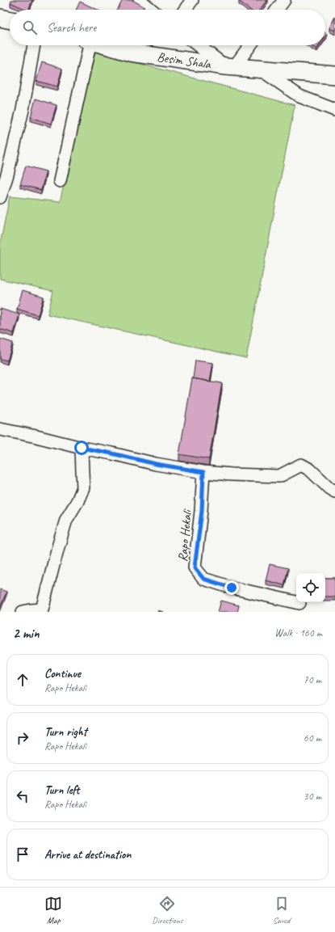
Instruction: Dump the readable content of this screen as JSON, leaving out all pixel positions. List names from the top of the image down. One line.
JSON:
{"streets":{"street":["Besim Shala","Rapo Hekali"]},"page":{"search":"Search here","heading":["2 min","Walk · 160 m"],"list":[["Continue","Rapo Hekali","70 m"],["Turn right","Rapo Hekali","60 m"],["Turn left","Rapo Hekali","30 m"],"Arrive at destination"],"nav":["Map","Directions","Saved"]}}
